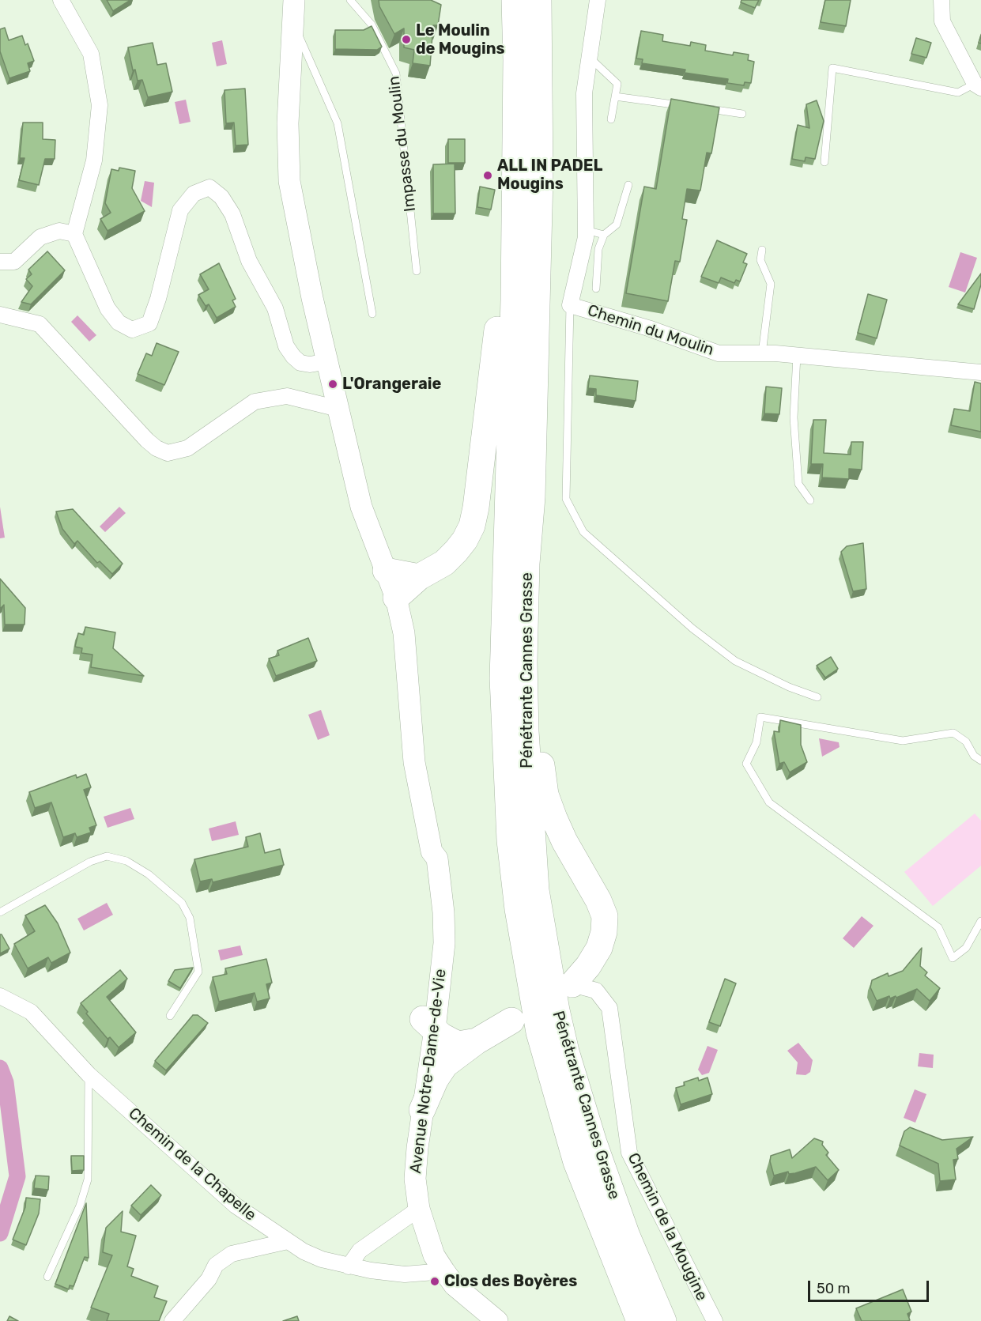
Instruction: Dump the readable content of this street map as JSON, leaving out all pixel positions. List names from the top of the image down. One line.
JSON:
{"streets":{"highway":["Pénétrante Cannes Grasse"],"main road":["Avenue Notre-Dame-de-Vie"],"street":["Chemin du Moulin","Chemin de la Chapelle","Chemin de la Mougine"],"lane":["Impasse du Moulin"]},"crossings":[["Avenue Notre-Dame-de-Vie","Chemin de la Chapelle"]],"places":["Le Moulin de Mougins","ALL IN PADEL Mougins","L'Orangeraie","Clos des Boyères"],"scale_bar":"50 m"}
